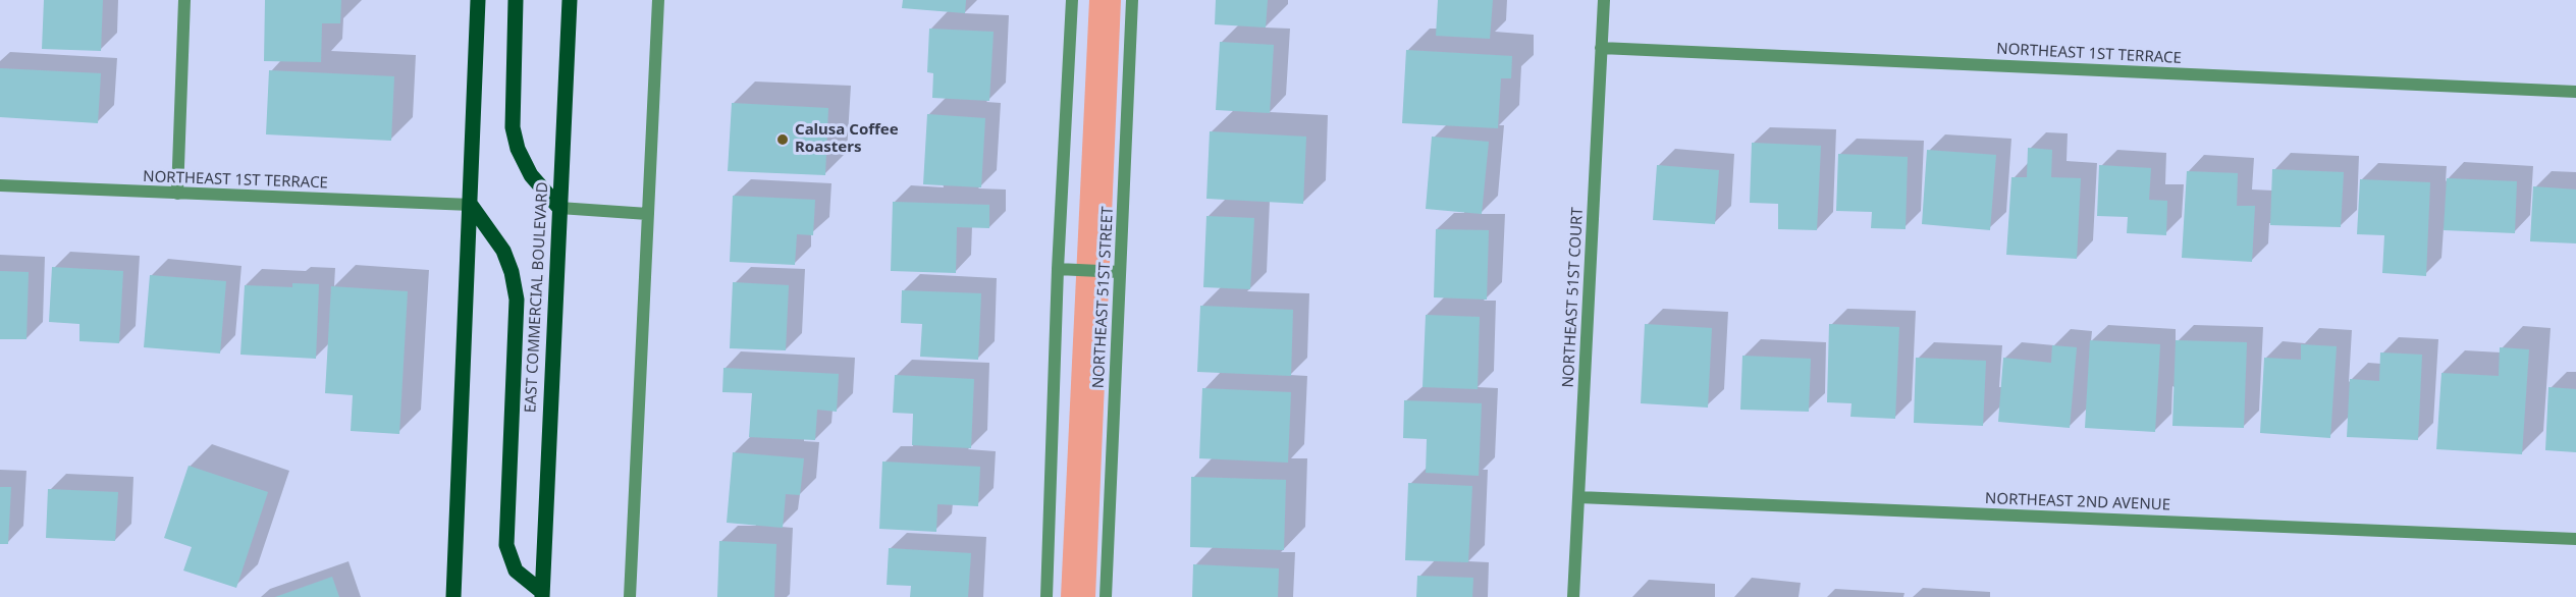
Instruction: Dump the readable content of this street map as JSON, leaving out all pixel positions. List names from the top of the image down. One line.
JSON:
{"streets":{"main road":["EAST COMMERCIAL BOULEVARD"],"street":["NORTHEAST 1ST TERRACE","NORTHEAST 51ST STREET","NORTHEAST 51ST COURT","NORTHEAST 2ND AVENUE"]},"crossings":[["NORTHEAST 1ST TERRACE","NORTHEAST 51ST COURT"],["NORTHEAST 51ST COURT","NORTHEAST 2ND AVENUE"]],"places":["Calusa Coffee Roasters"]}
